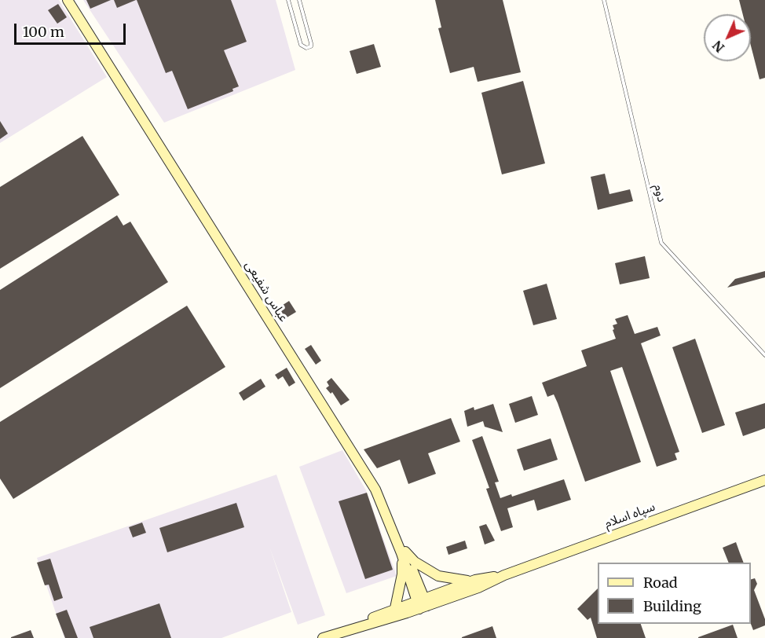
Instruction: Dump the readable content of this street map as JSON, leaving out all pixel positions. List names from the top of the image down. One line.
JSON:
{"streets":{"main road":["عباس شفیعی","سپاه اسلام"],"lane":["دوم"]},"crossings":[["عباس شفیعی","سپاه اسلام"]],"legend":["Road","Building"],"scale_bar":"100 m","north":"bottom left"}
